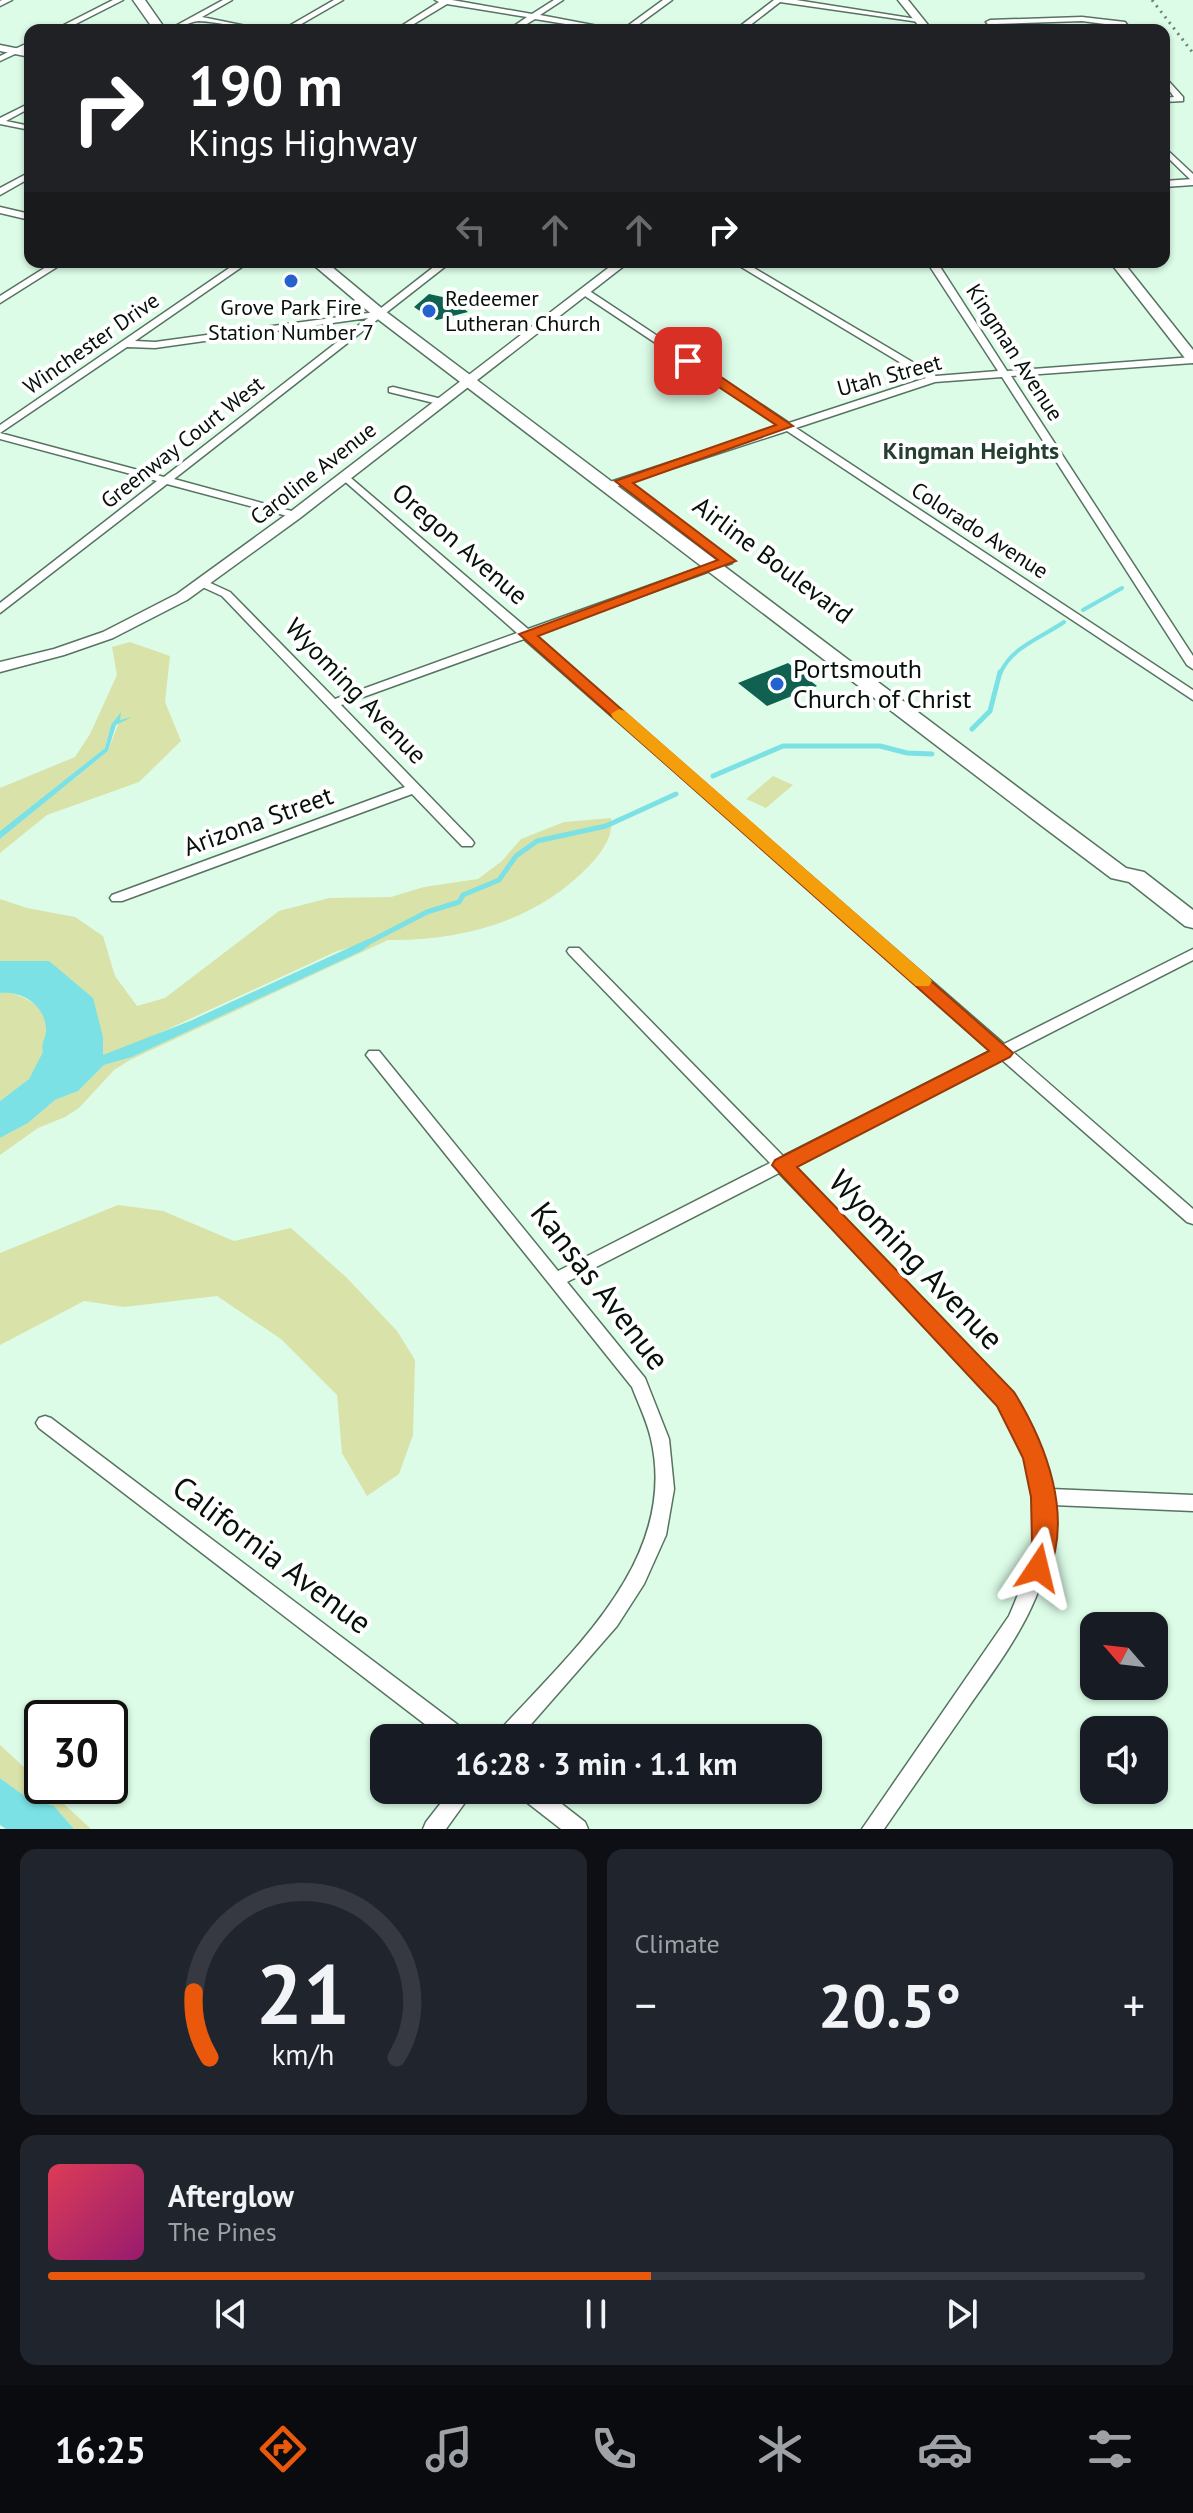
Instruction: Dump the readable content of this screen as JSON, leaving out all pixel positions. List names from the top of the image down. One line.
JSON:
{"streets":{"main road":["Airline Boulevard"],"street":["Winchester Drive","Kingman Avenue","Utah Street","Greenway Court West","Caroline Avenue","Colorado Avenue","Oregon Avenue","Wyoming Avenue","Arizona Street","Kansas Avenue","California Avenue"]},"crossings":[["Kingman Avenue","Utah Street"],["Utah Street","Colorado Avenue"],["Utah Street","Airline Boulevard"],["Greenway Court West","Airline Boulevard"],["Caroline Avenue","Colorado Avenue"],["Caroline Avenue","Oregon Avenue"],["Caroline Avenue","Airline Boulevard"],["Caroline Avenue","Wyoming Avenue"],["Wyoming Avenue","Arizona Street"]],"districts":["Kingman Heights"],"places":["Grove Park Fire Station Number 7","Redeemer Lutheran Church","Portsmouth Church of Christ"],"north":"top left","page":{"turn":["190 m","Kings Highway"],"limit":"30","trip":"16:28 · 3 min · 1.1 km","tile":"Climate","heat":["−","20.5°","+"],"song":["Afterglow","The Pines"],"tabs":"16:25","gauge":["21","km/h"]}}
